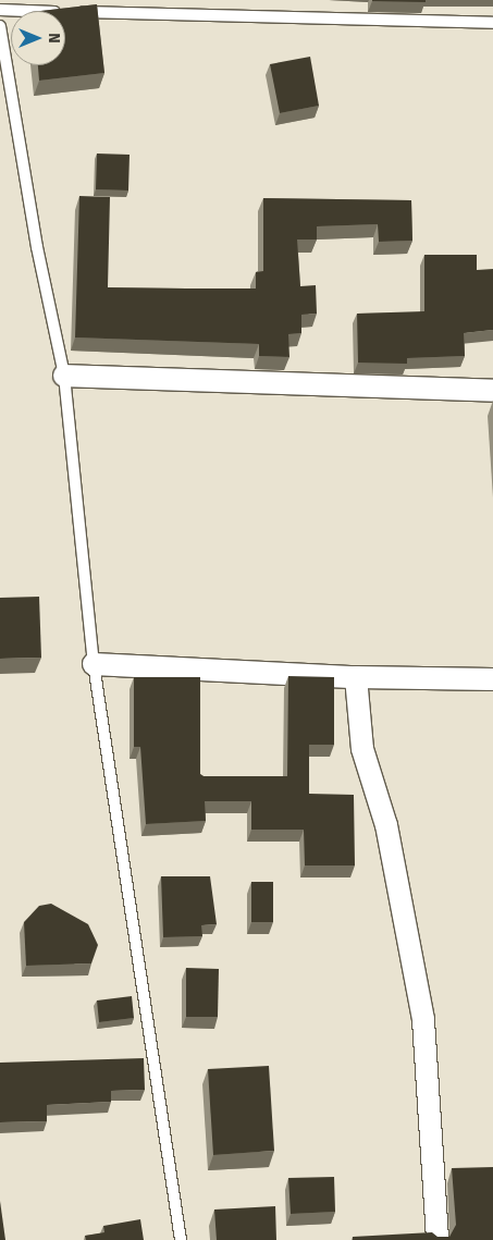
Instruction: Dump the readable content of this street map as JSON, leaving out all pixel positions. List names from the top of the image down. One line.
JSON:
{"north":"right"}
